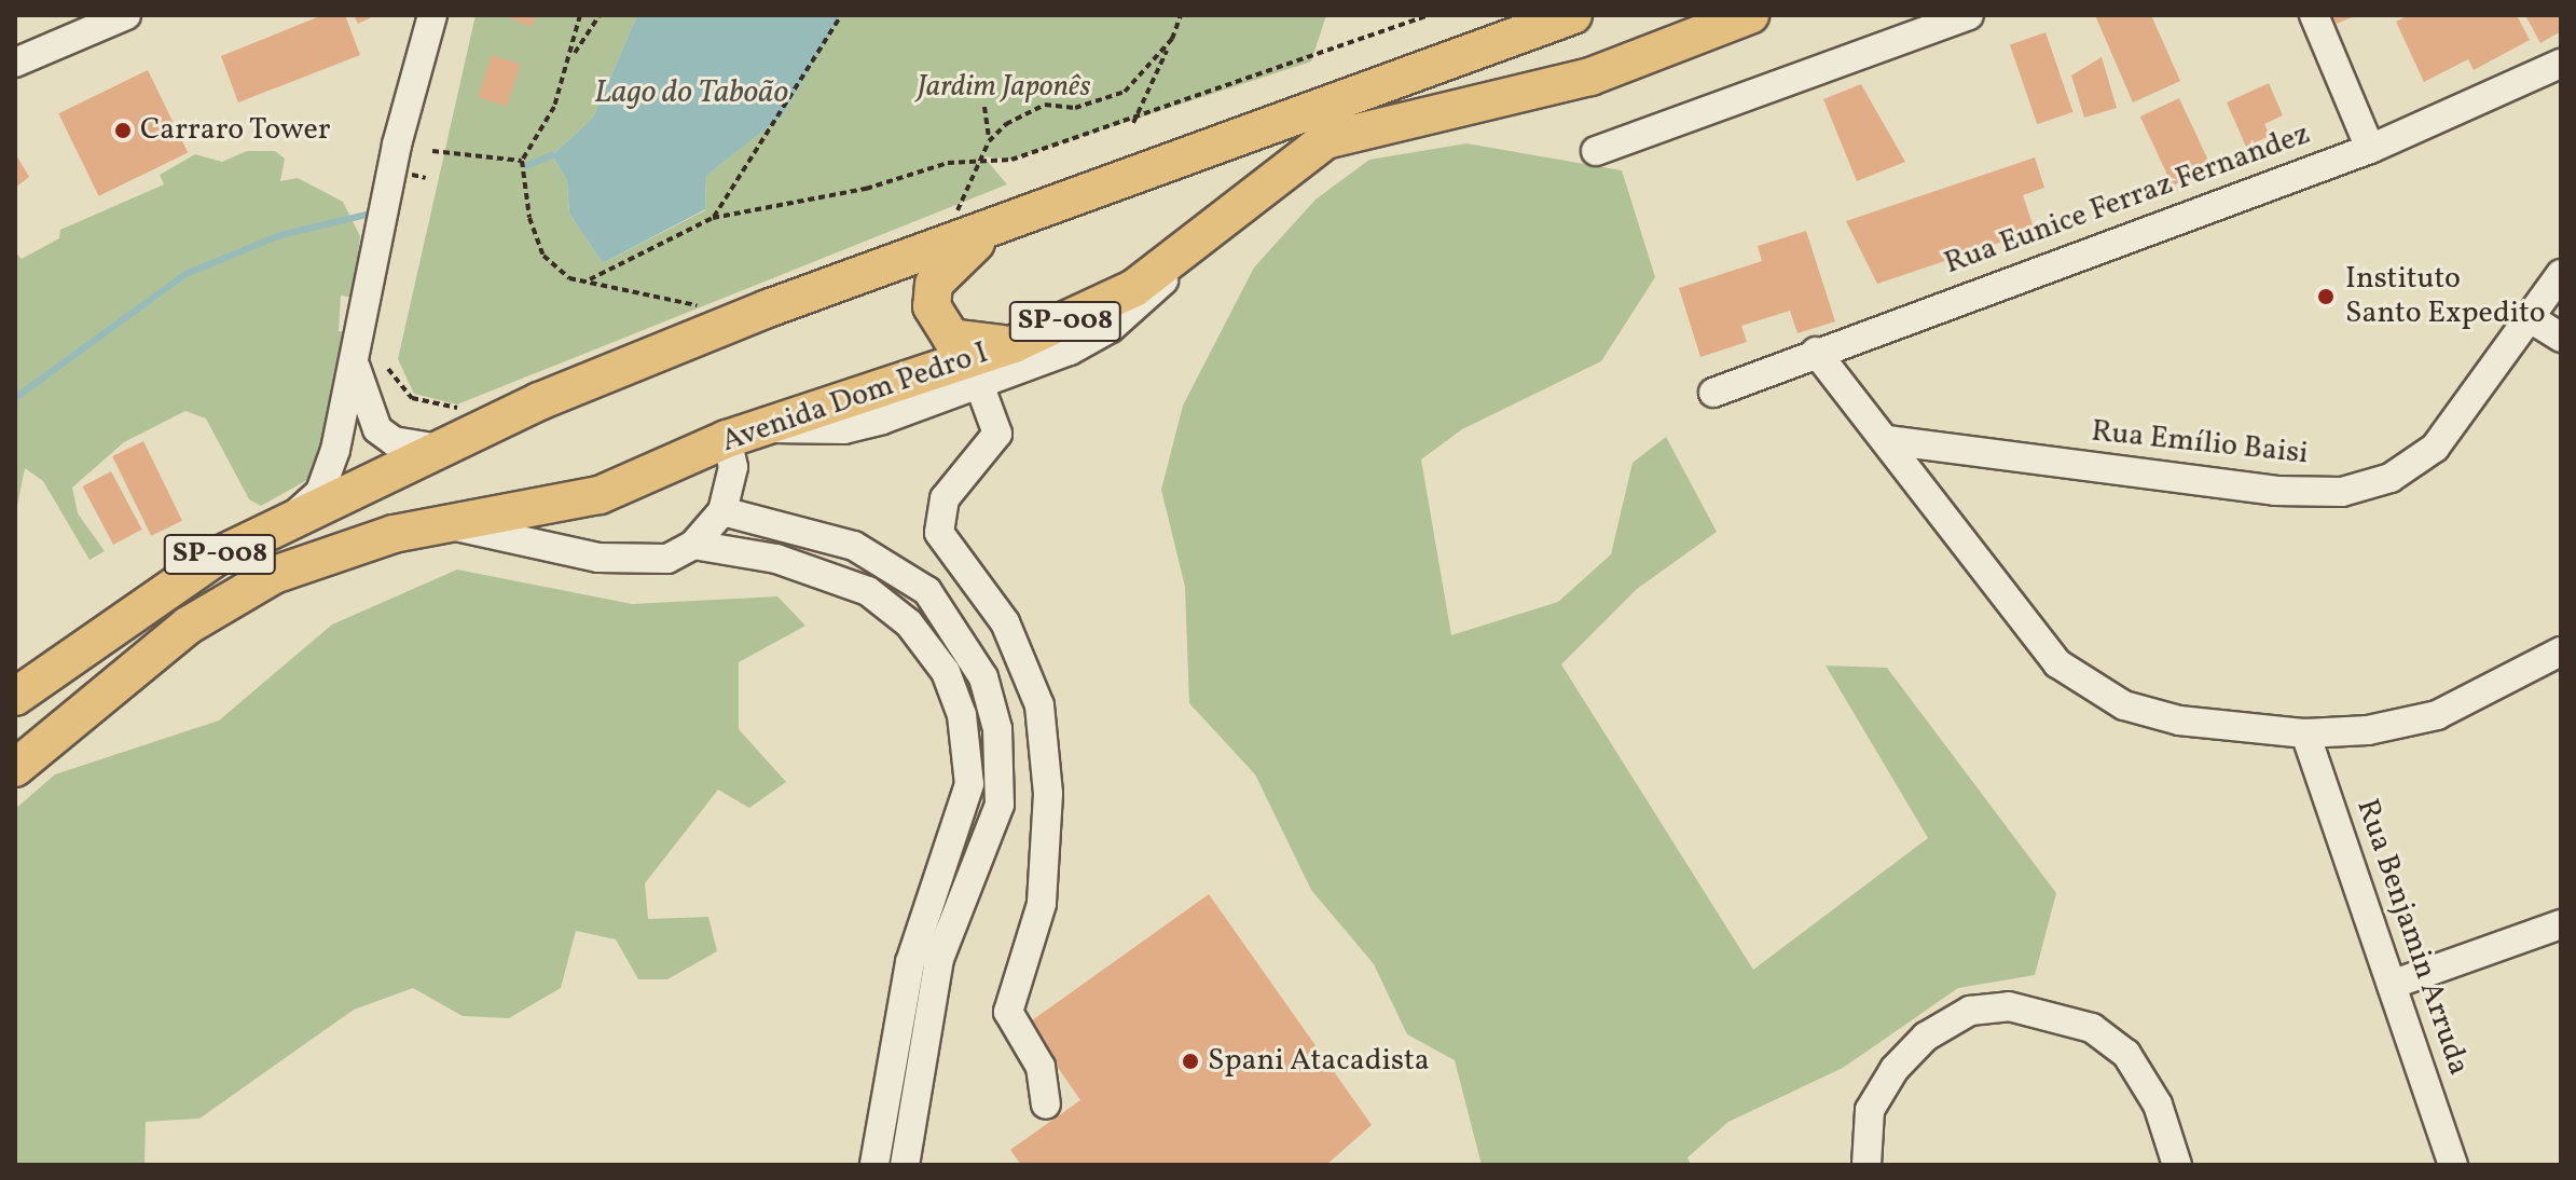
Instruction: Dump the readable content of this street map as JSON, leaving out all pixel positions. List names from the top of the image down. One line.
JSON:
{"streets":{"main road":["SP-008","Avenida Dom Pedro I"],"street":["Rua Eunice Ferraz Fernandez","Rua Emílio Baisi","Rua Benjamin Arruda"]},"water":["Lago do Taboão"],"parks":["Jardim Japonês"],"places":["Carraro Tower","Instituto Santo Expedito","Spani Atacadista"]}
